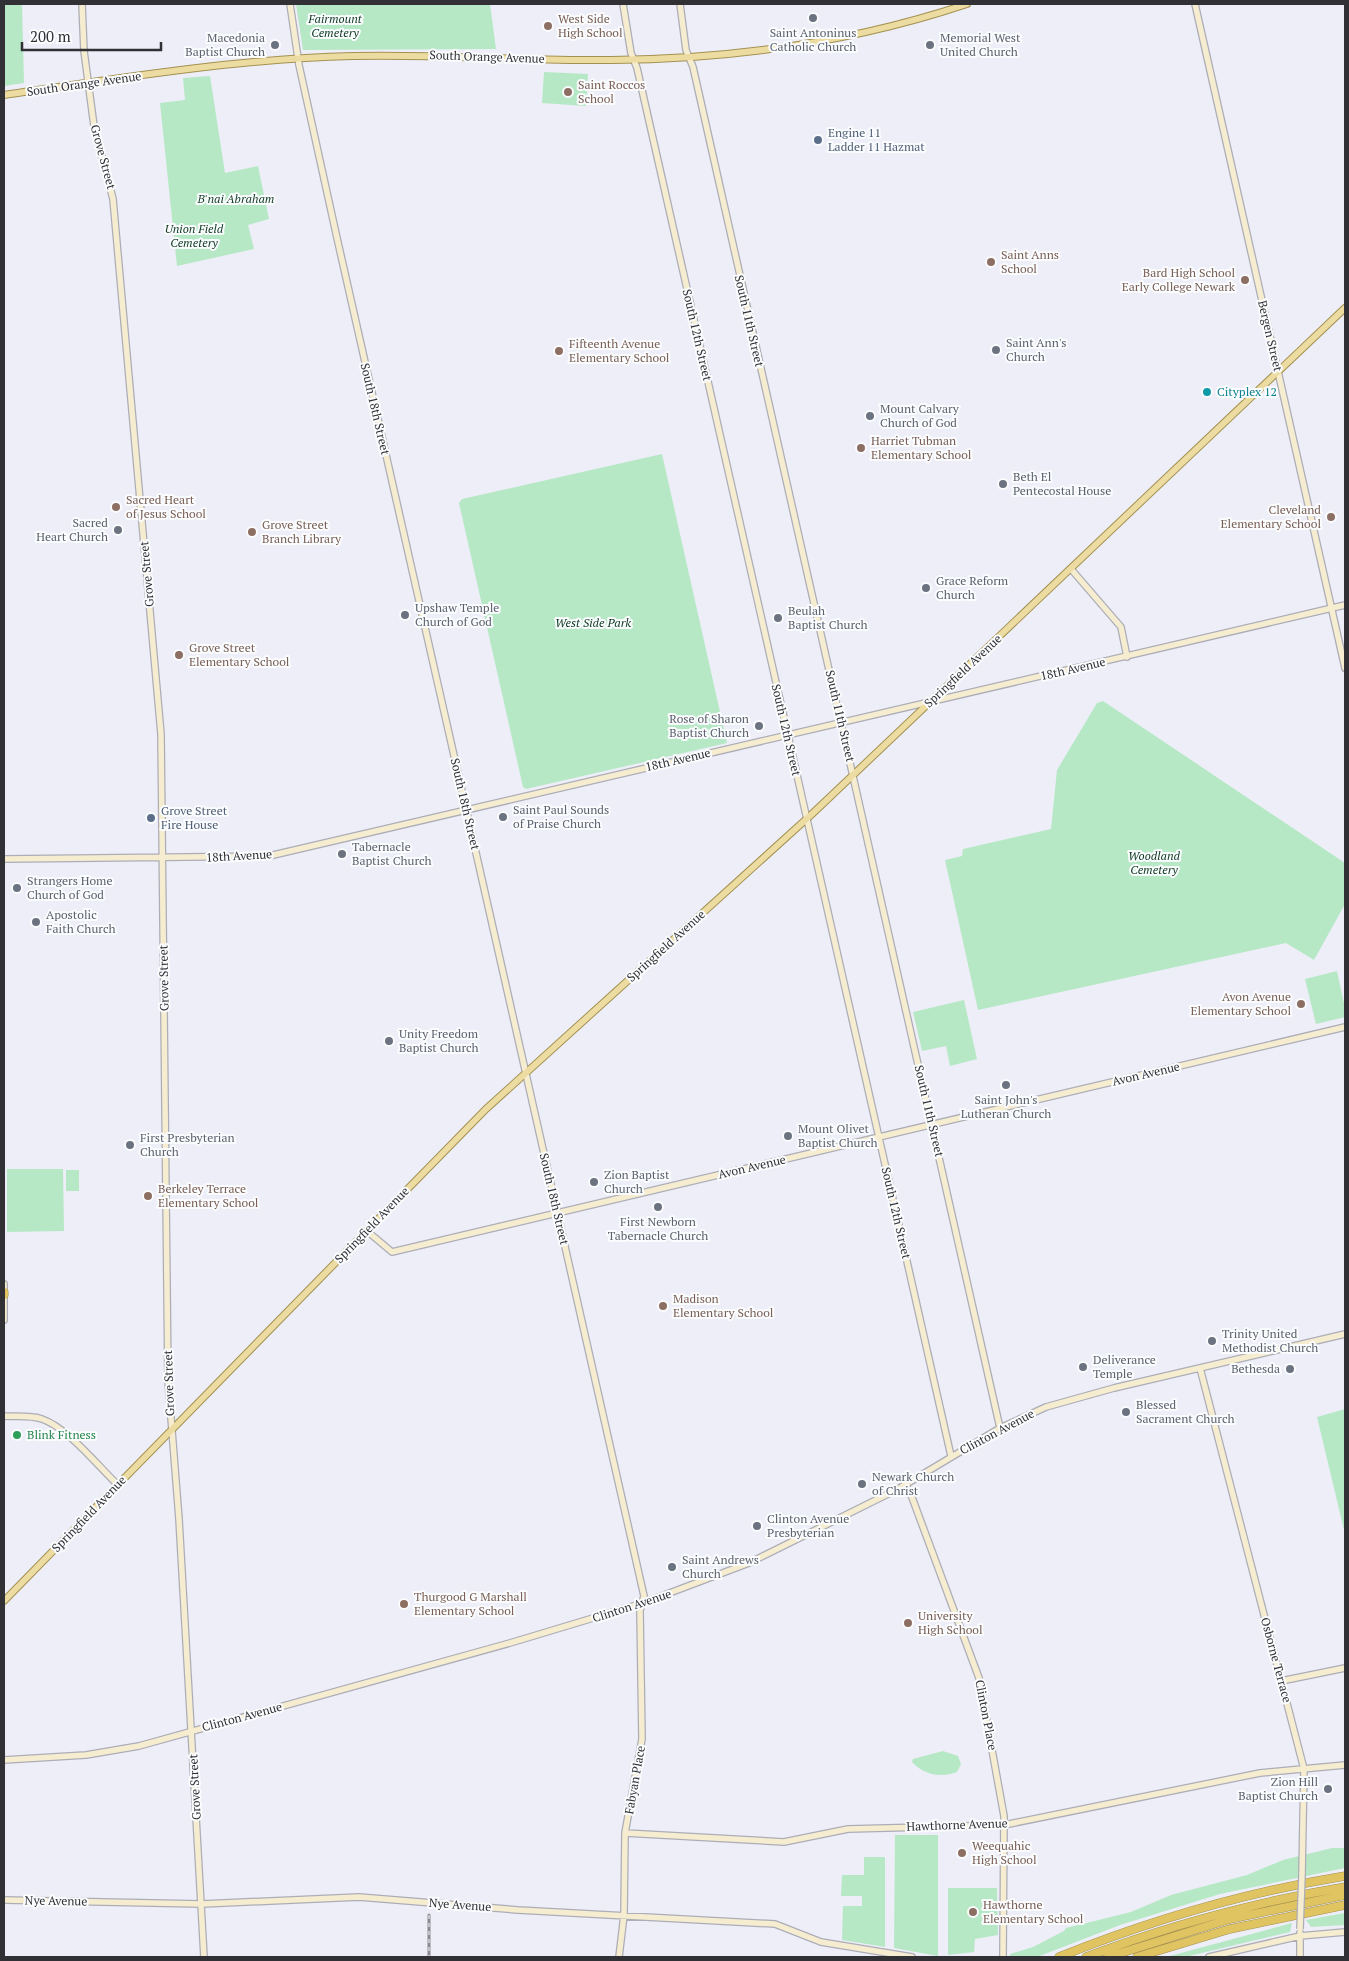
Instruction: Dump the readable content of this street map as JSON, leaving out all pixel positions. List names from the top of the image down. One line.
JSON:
{"streets":{"main road":["South Orange Avenue","Springfield Avenue"],"street":["Grove Street","South 11th Street","South 12th Street","Bergen Street","South 18th Street","18th Avenue","Avon Avenue","Clinton Avenue","Osborne Terrace","Clinton Place","Fabyan Place","Hawthorne Avenue","Nye Avenue"]},"crossings":[["South Orange Avenue","Grove Street"],["South Orange Avenue","South 11th Street"],["South Orange Avenue","South 12th Street"],["South Orange Avenue","South 18th Street"],["Grove Street","18th Avenue"],["Grove Street","Springfield Avenue"],["Grove Street","Clinton Avenue"],["Grove Street","Nye Avenue"],["South 11th Street","18th Avenue"],["South 11th Street","Springfield Avenue"],["South 11th Street","Avon Avenue"],["South 11th Street","Clinton Avenue"],["South 12th Street","18th Avenue"],["South 12th Street","Springfield Avenue"],["South 12th Street","Avon Avenue"],["South 12th Street","Clinton Avenue"],["Bergen Street","18th Avenue"],["Bergen Street","Springfield Avenue"],["South 18th Street","18th Avenue"],["South 18th Street","Springfield Avenue"],["South 18th Street","Avon Avenue"],["South 18th Street","Clinton Avenue"],["South 18th Street","Fabyan Place"],["18th Avenue","Springfield Avenue"],["Springfield Avenue","Avon Avenue"],["Clinton Avenue","Osborne Terrace"],["Clinton Avenue","Clinton Place"],["Clinton Avenue","Fabyan Place"],["Osborne Terrace","Hawthorne Avenue"],["Clinton Place","Hawthorne Avenue"],["Fabyan Place","Hawthorne Avenue"],["Fabyan Place","Nye Avenue"]],"parks":["Fairmount Cemetery","B'nai Abraham","Union Field Cemetery","West Side Park","Woodland Cemetery"],"places":["Saint Antoninus Catholic Church","West Side High School","Macedonia Baptist Church","Memorial West United Church","Saint Roccos School","Engine 11 Ladder 11 Hazmat","Saint Anns School","Bard High School Early College Newark","Saint Ann's Church","Fifteenth Avenue Elementary School","Cityplex 12","Mount Calvary Church of God","Harriet Tubman Elementary School","Beth El Pentecostal House","Sacred Heart of Jesus School","Cleveland Elementary School","Sacred Heart Church","Grove Street Branch Library","Grace Reform Church","Upshaw Temple Church of God","Beulah Baptist Church","Grove Street Elementary School","Rose of Sharon Baptist Church","Saint Paul Sounds of Praise Church","Grove Street Fire House","Tabernacle Baptist Church","Strangers Home Church of God","Apostolic Faith Church","Avon Avenue Elementary School","Unity Freedom Baptist Church","Saint John's Lutheran Church","Mount Olivet Baptist Church","First Presbyterian Church","Zion Baptist Church","Berkeley Terrace Elementary School","First Newborn Tabernacle Church","Madison Elementary School","Trinity United Methodist Church","Deliverance Temple","Bethesda","Blessed Sacrament Church","Blink Fitness","Newark Church of Christ","Clinton Avenue Presbyterian","Saint Andrews Church","Thurgood G Marshall Elementary School","University High School","Zion Hill Baptist Church","Weequahic High School","Hawthorne Elementary School"],"scale_bar":"200 m"}
